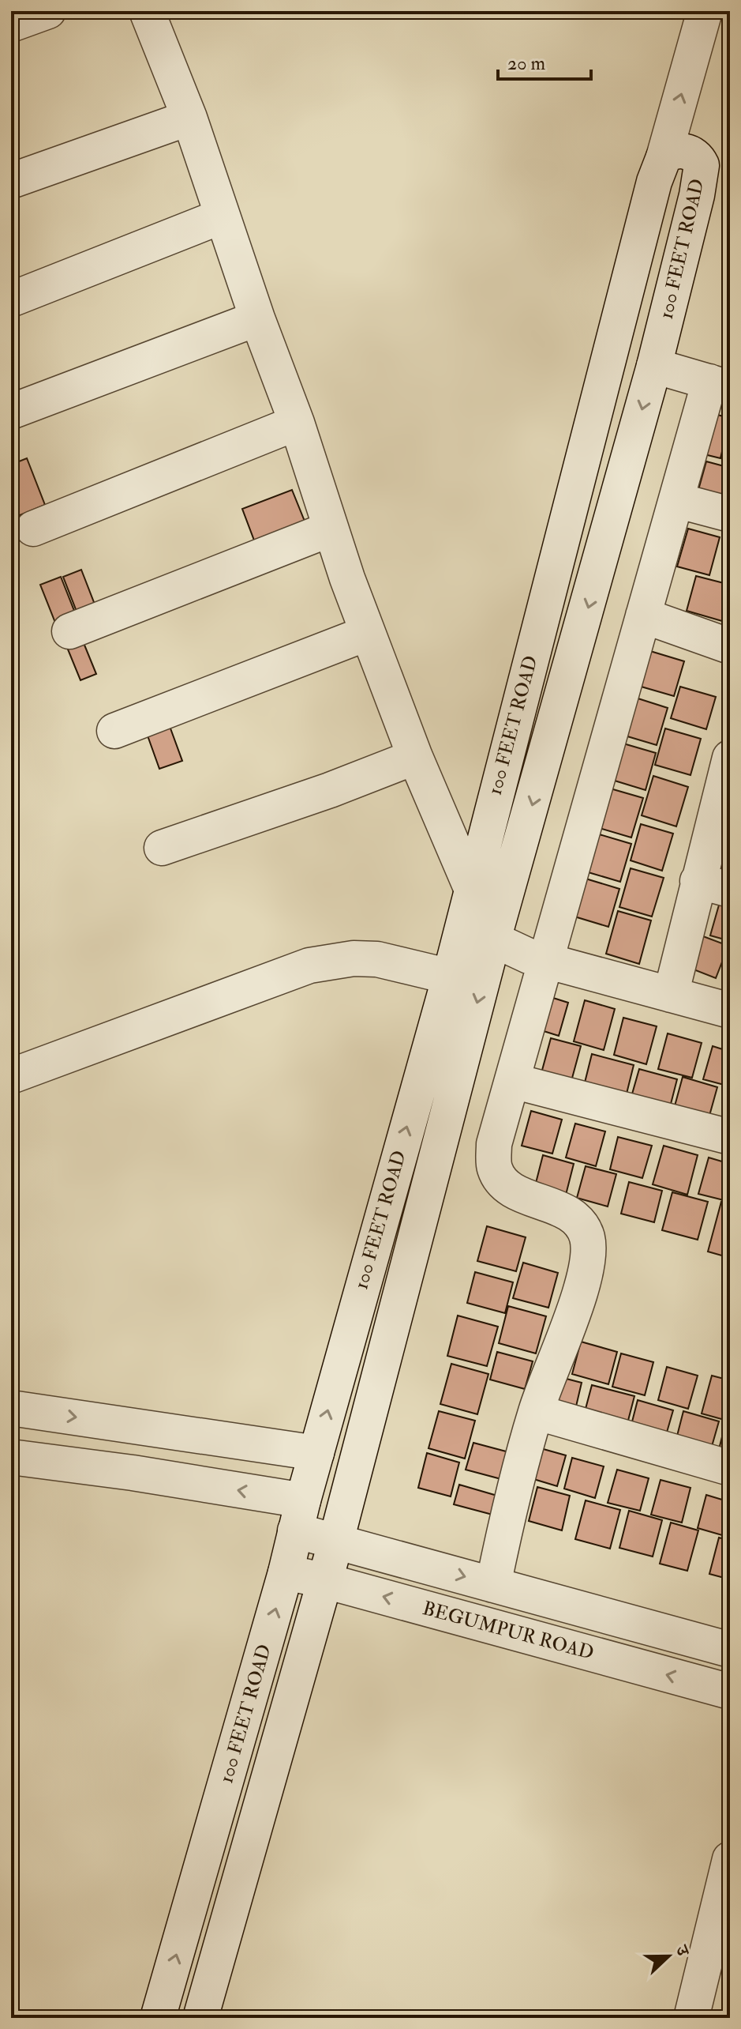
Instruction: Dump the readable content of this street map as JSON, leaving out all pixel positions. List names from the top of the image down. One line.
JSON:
{"streets":{"street":["100 FEET ROAD","BEGUMPUR ROAD"]},"crossings":[["100 FEET ROAD","BEGUMPUR ROAD"]],"scale_bar":"20 m","north":"right"}
